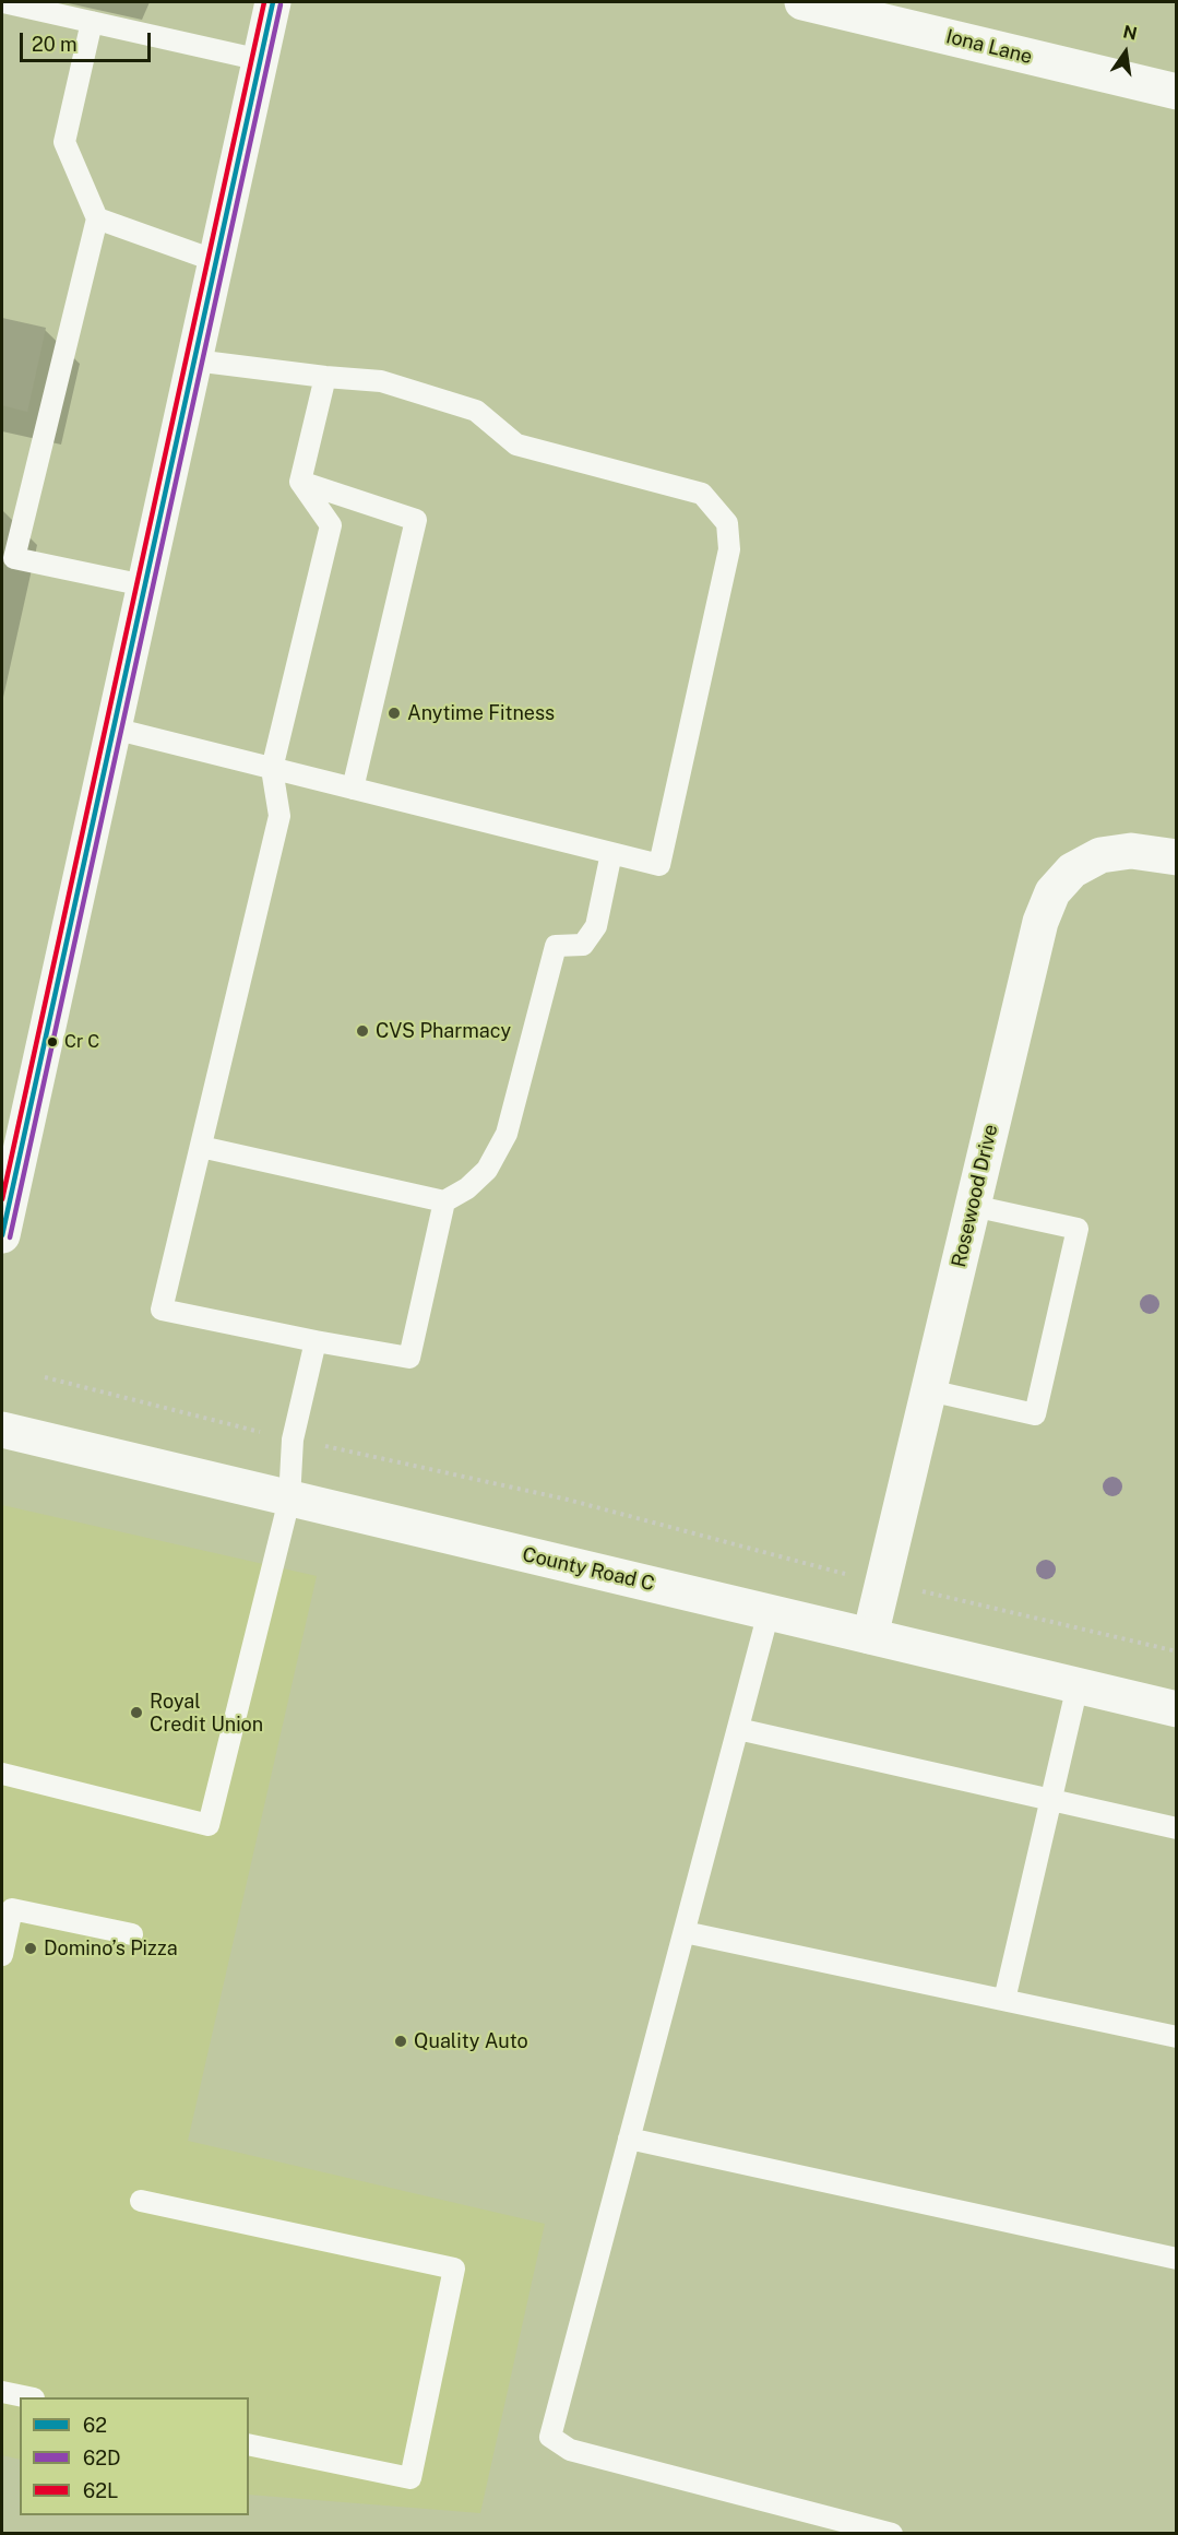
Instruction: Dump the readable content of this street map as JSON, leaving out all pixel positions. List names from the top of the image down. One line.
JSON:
{"streets":{"main road":["Iona Lane","Rosewood Drive","County Road C"]},"crossings":[["Rosewood Drive","County Road C"]],"places":["Anytime Fitness","CVS Pharmacy","Cr C","Royal Credit Union","Domino’s Pizza","Quality Auto"],"lines":["transit line 62","transit line 62L","transit line 62D"],"legend":["62","62D","62L"],"scale_bar":"20 m","north":"top"}
